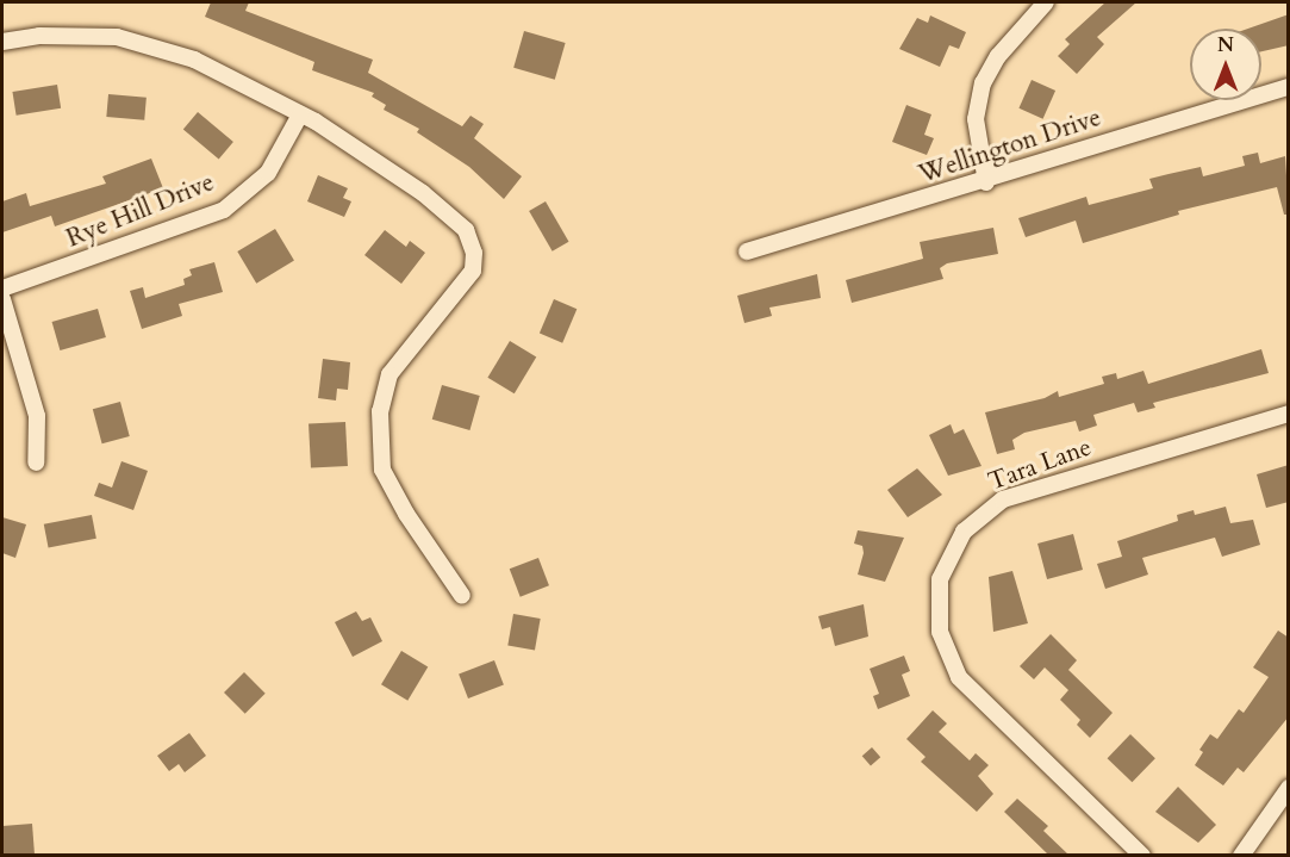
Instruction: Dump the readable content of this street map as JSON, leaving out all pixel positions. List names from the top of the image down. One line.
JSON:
{"streets":{"street":["Wellington Drive","Rye Hill Drive","Tara Lane"]},"north":"top"}
